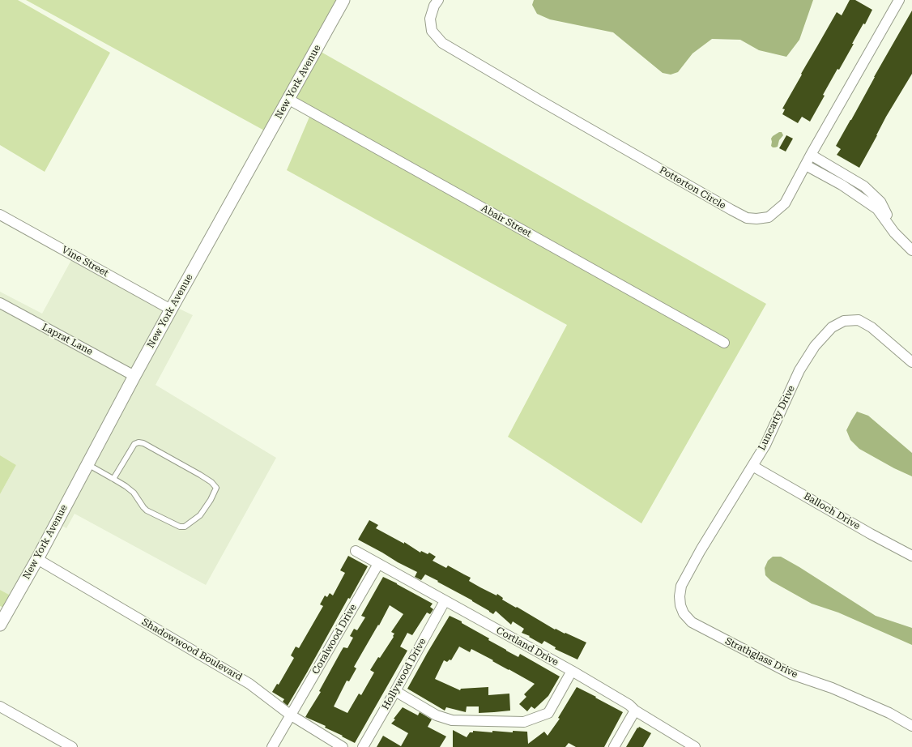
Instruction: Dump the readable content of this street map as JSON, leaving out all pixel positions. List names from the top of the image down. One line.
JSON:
{"streets":{"street":["New York Avenue","Potterton Circle","Abair Street","Vine Street","Laprat Lane","Luncarty Drive","Balloch Drive","Coralwood Drive","Cortland Drive","Shadowwood Boulevard","Strathglass Drive","Hollywood Drive"]},"crossings":[["New York Avenue","Abair Street"],["New York Avenue","Vine Street"],["New York Avenue","Laprat Lane"],["New York Avenue","Shadowwood Boulevard"],["Luncarty Drive","Balloch Drive"],["Luncarty Drive","Strathglass Drive"],["Coralwood Drive","Cortland Drive"],["Coralwood Drive","Shadowwood Boulevard"],["Cortland Drive","Hollywood Drive"]]}
